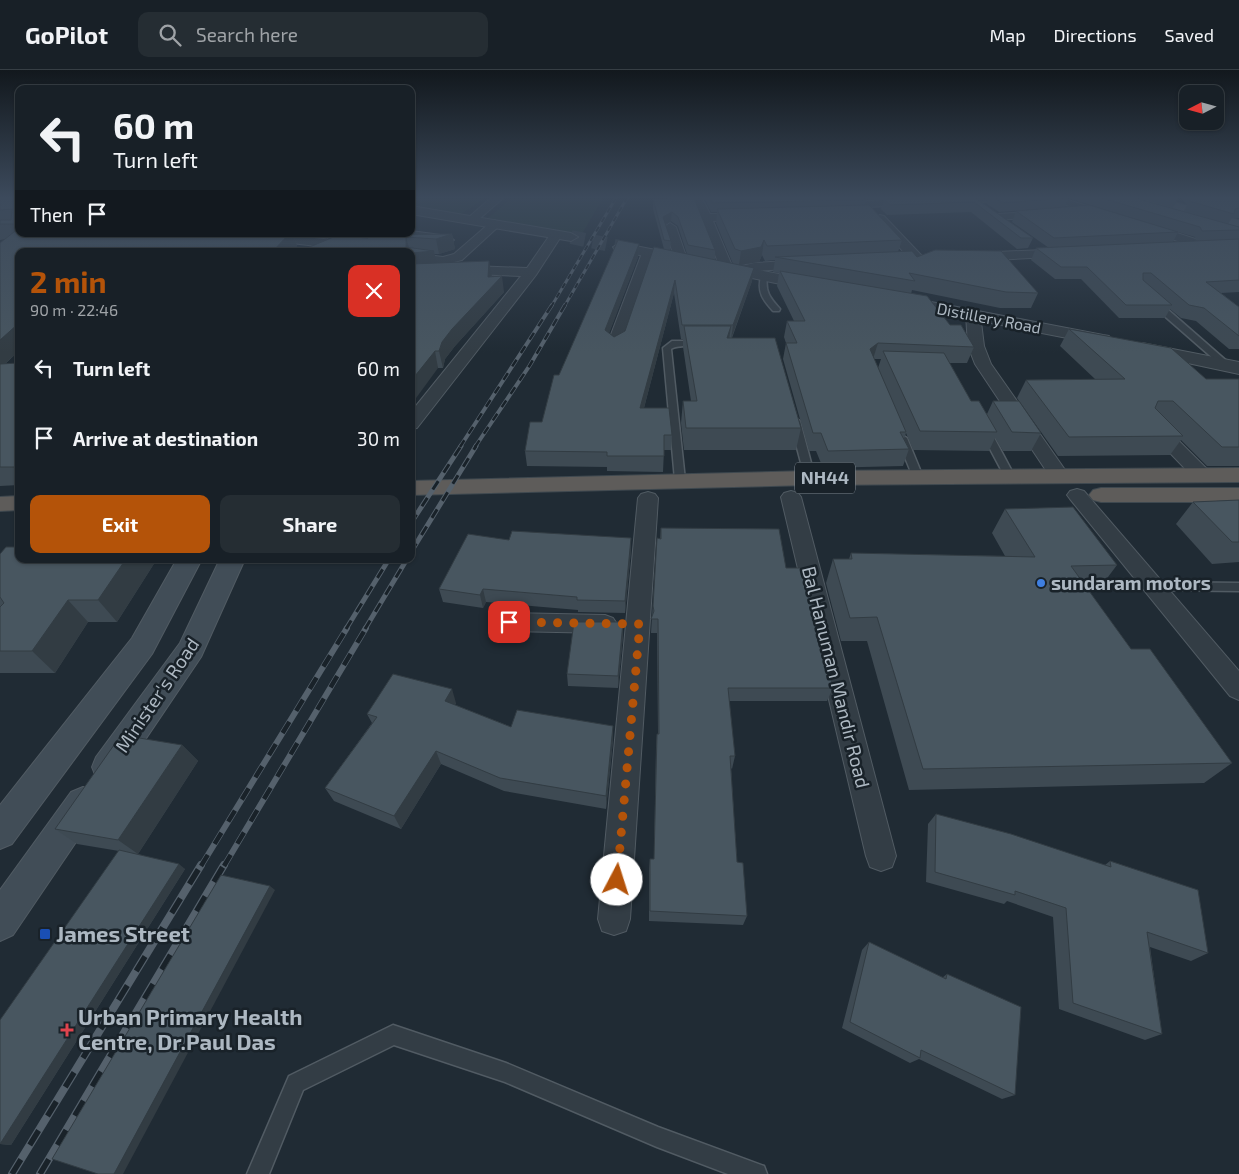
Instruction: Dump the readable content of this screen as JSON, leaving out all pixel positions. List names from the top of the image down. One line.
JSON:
{"streets":{"highway":["NH44"],"main road":["Minister's Road"],"street":["Distillery Road","Bal Hanuman Mandir Road"]},"crossings":[["NH44","Bal Hanuman Mandir Road"]],"places":{"other":["sundaram motors"],"transit":["James Street"],"health":["Urban Primary Health Centre, Dr.Paul Das"]},"north":"left","page":{"header":"GoPilot","search":"Search here","nav":["Map","Directions","Saved"],"turn":["60 m","Turn left"],"then":"Then","heading":["2 min","90 m · 22:46"],"list":[{"name":"Turn left","value":"60 m"},{"name":"Arrive at destination","value":"30 m"}],"buttons":["Exit","Share"]}}
